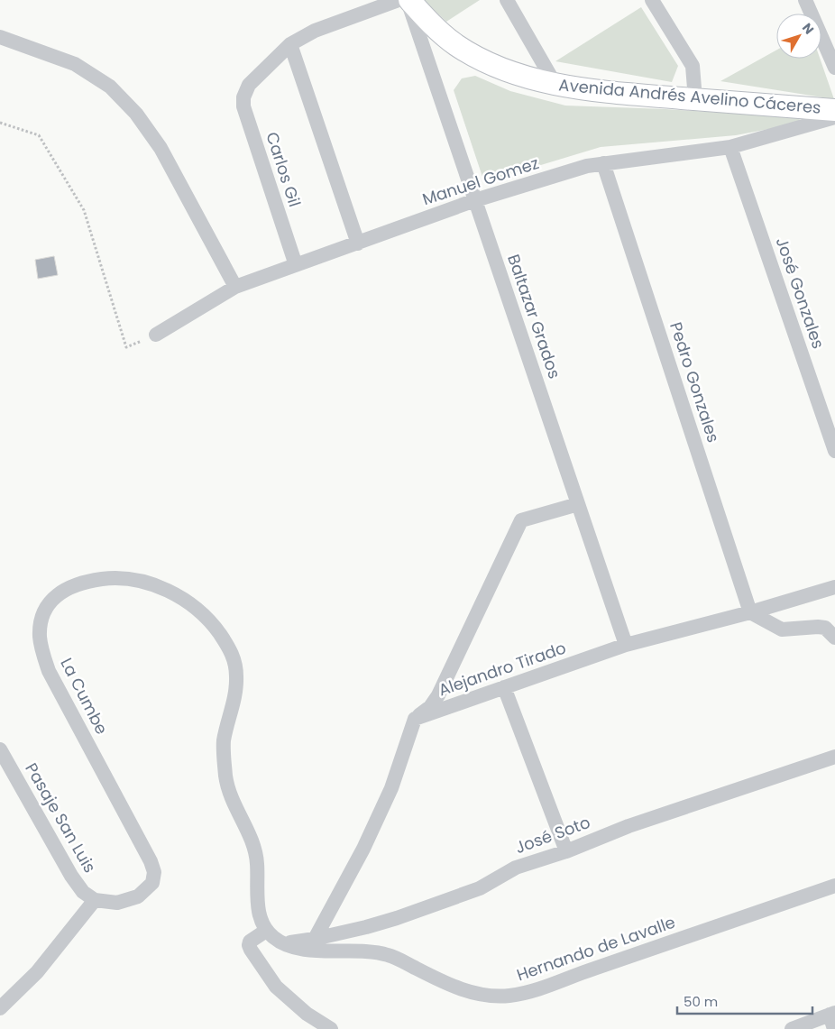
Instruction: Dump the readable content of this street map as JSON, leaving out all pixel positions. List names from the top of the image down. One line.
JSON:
{"streets":{"street":["Avenida Andrés Avelino Cáceres","Carlos Gil","Manuel Gomez","José Gonzales","Baltazar Grados","Pedro Gonzales","Alejandro Tirado","La Cumbe","Pasaje San Luis","José Soto","Hernando de Lavalle"]},"crossings":[["Avenida Andrés Avelino Cáceres","Baltazar Grados"],["Carlos Gil","Manuel Gomez"],["Manuel Gomez","José Gonzales"],["Manuel Gomez","Baltazar Grados"],["Manuel Gomez","Pedro Gonzales"],["Baltazar Grados","Alejandro Tirado"],["Pedro Gonzales","Alejandro Tirado"],["La Cumbe","Pasaje San Luis"],["La Cumbe","Hernando de Lavalle"],["José Soto","Hernando de Lavalle"]],"scale_bar":"50 m","north":"top right"}
